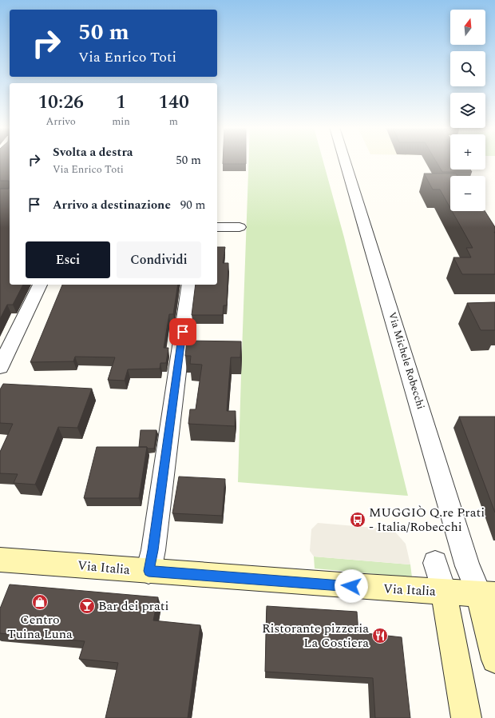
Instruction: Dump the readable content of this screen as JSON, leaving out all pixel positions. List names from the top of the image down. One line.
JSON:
{"streets":{"street":["Via Michele Robecchi","Via Italia"]},"crossings":[["Via Michele Robecchi","Via Italia"]],"places":{"bus stop":["MUGGIÒ Q.re Prati - Italia/Robecchi"],"shop":["Centro Tuina Luna"],"bar":["Bar dei prati"],"restaurant":["Ristorante pizzeria La Costiera"]},"north":"top","page":{"map_buttons":["+","−"],"turn":["50 m","Via Enrico Toti"],"eta":["10:26","Arrivo","1","min","140","m"],"list":[{"name":"Svolta a destra","note":"Via Enrico Toti","value":"50 m"},{"name":"Arrivo a destinazione","value":"90 m"}],"buttons":["Esci","Condividi"]}}
